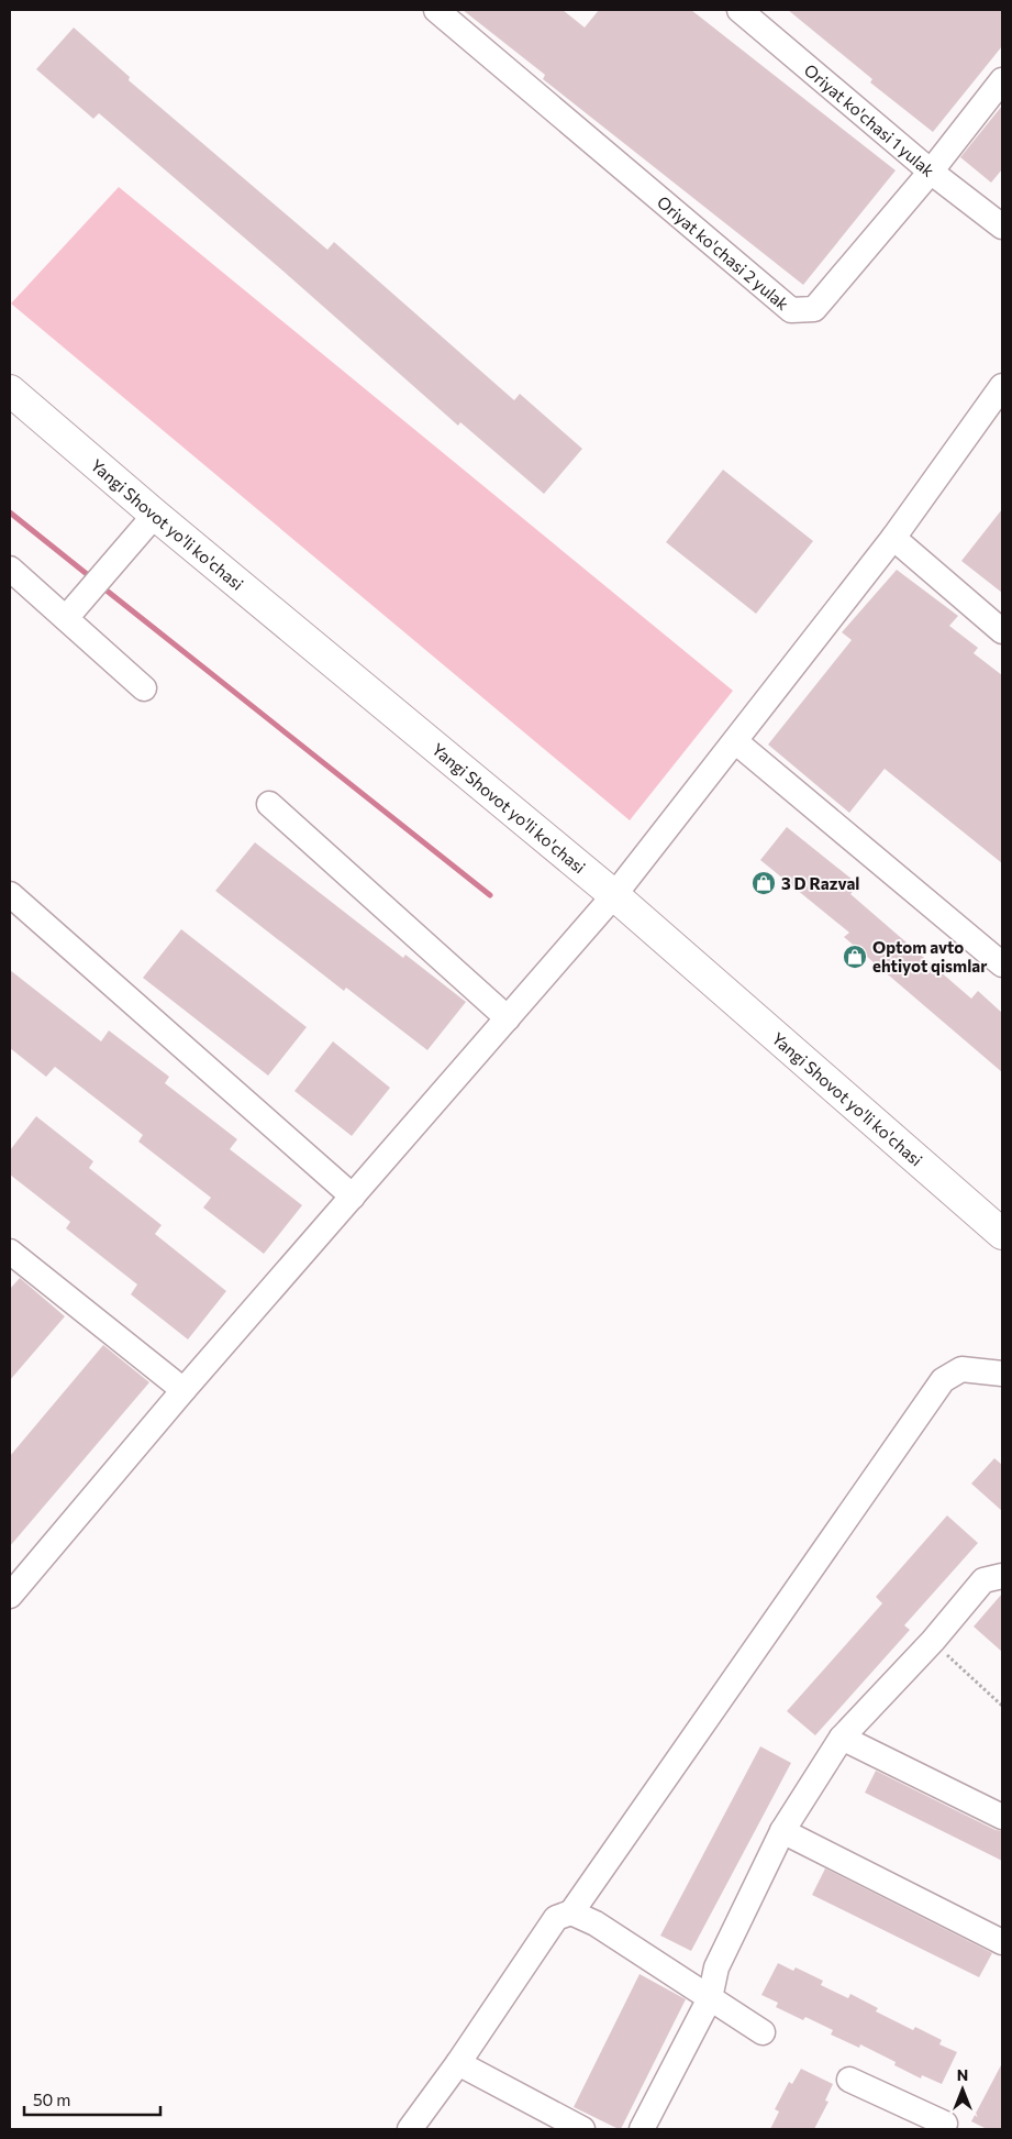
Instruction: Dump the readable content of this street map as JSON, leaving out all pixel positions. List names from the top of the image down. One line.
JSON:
{"streets":{"main road":["Yangi Shovot yo'li ko'chasi"],"street":["Oriyat ko'chasi 1 yulak","Oriyat ko'chasi 2 yulak"]},"crossings":[["Oriyat ko'chasi 1 yulak","Oriyat ko'chasi 2 yulak"]],"places":{"shop":["3 D Razval","Optom avto ehtiyot qismlar"]},"scale_bar":"50 m","north":"top"}
